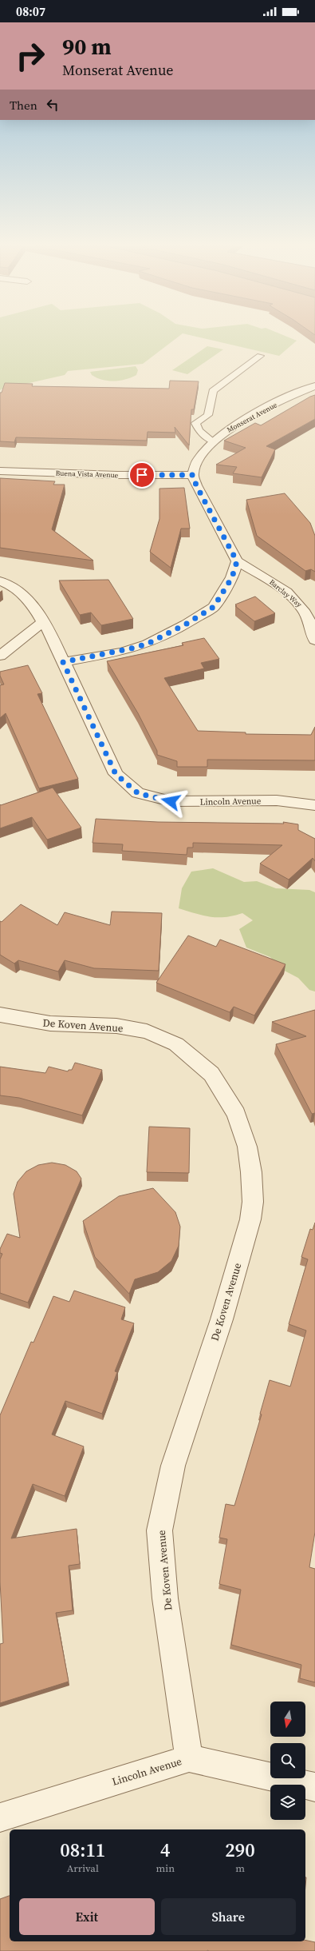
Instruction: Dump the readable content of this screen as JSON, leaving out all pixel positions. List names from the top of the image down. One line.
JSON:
{"streets":{"street":["Monserat Avenue","Buena Vista Avenue","Barclay Way","Lincoln Avenue","De Koven Avenue"]},"crossings":[["Monserat Avenue","Buena Vista Avenue"],["Lincoln Avenue","De Koven Avenue"]],"north":"bottom","page":{"status":"08:07","turn":["90 m","Monserat Avenue"],"then":"Then","eta":["08:11","Arrival","4","min","290","m"],"buttons":["Exit","Share"]}}
